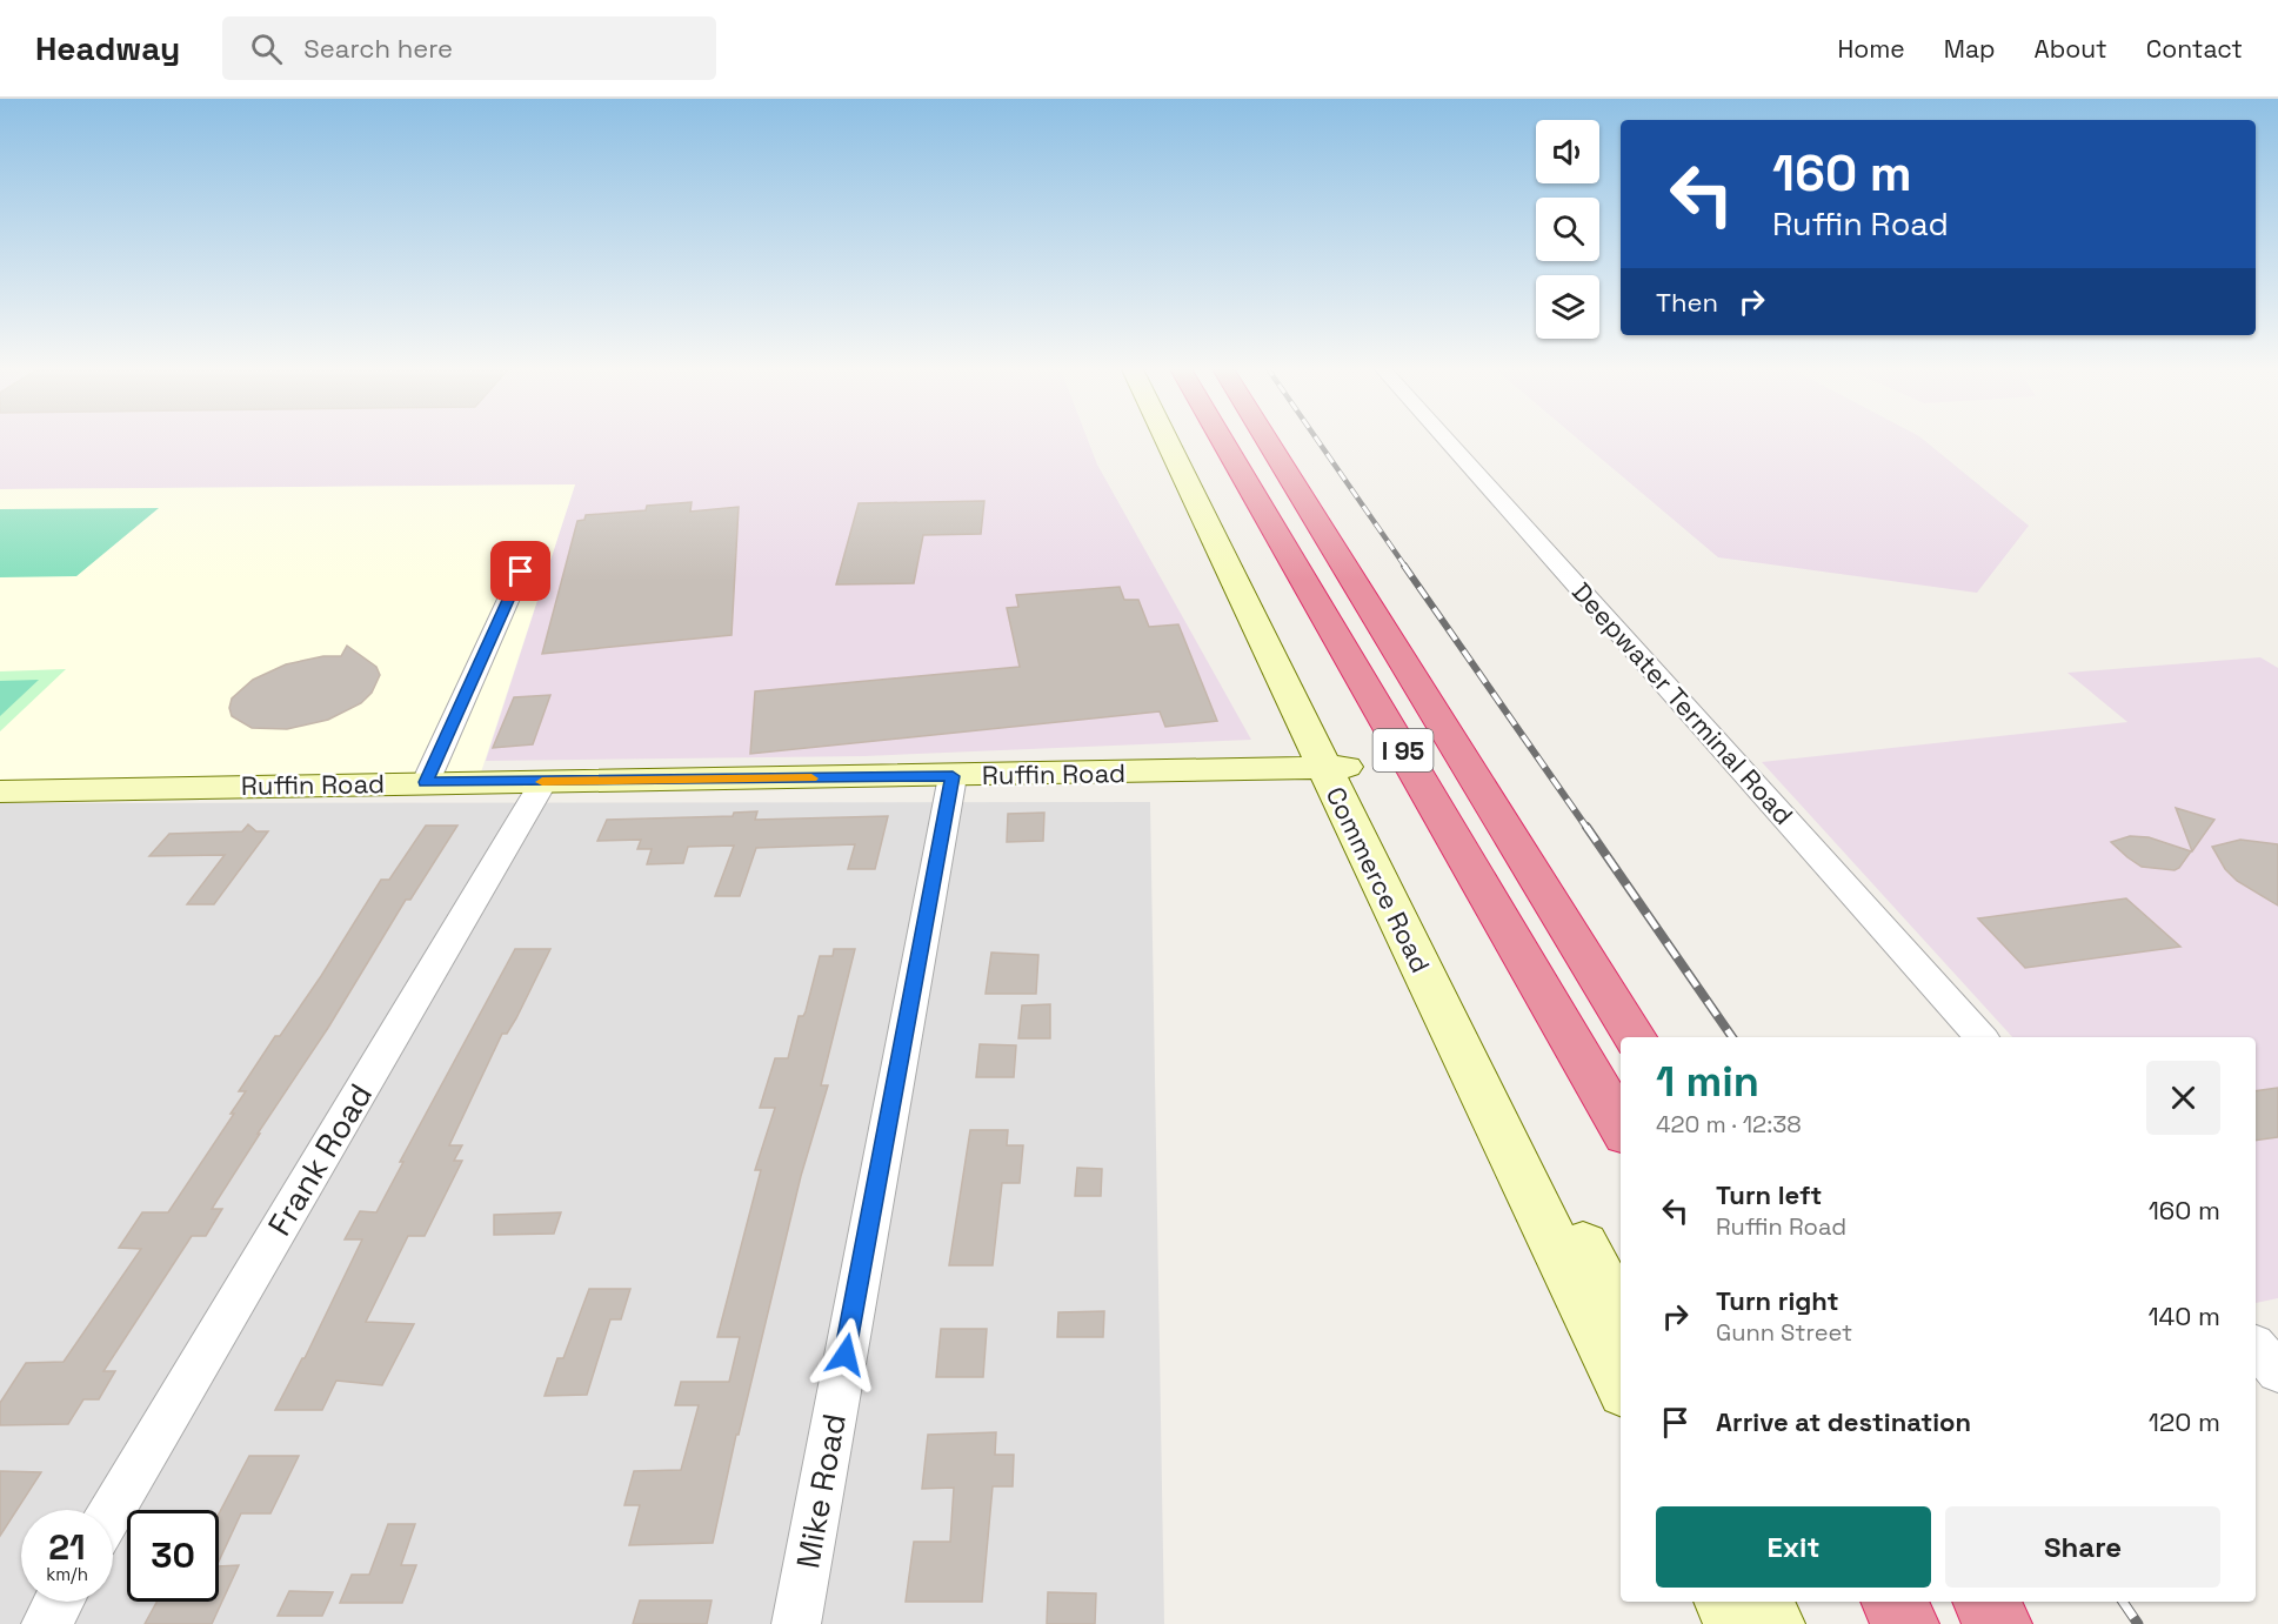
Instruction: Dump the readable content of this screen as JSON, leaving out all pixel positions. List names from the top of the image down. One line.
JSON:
{"streets":{"highway":["I 95"],"main road":["Ruffin Road","Commerce Road"],"street":["Deepwater Terminal Road","Frank Road","Mike Road"]},"crossings":[["Ruffin Road","Commerce Road"],["Ruffin Road","Frank Road"],["Ruffin Road","Mike Road"]],"page":{"header":"Headway","search":"Search here","nav":["Home","Map","About","Contact"],"turn":["160 m","Ruffin Road"],"then":"Then","heading":["1 min","420 m · 12:38"],"list":[{"name":"Turn left","note":"Ruffin Road","value":"160 m"},{"name":"Turn right","note":"Gunn Street","value":"140 m"},{"name":"Arrive at destination","value":"120 m"}],"buttons":["Exit","Share"],"speed":"21 km/h","limit":"30"}}
